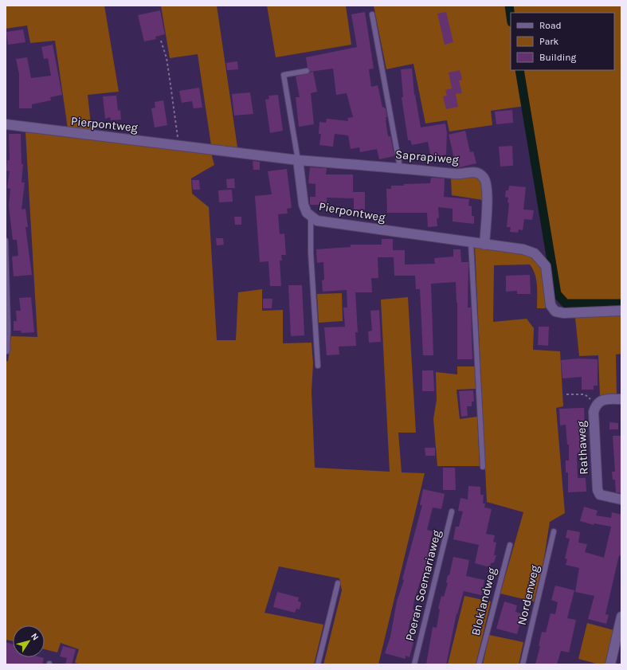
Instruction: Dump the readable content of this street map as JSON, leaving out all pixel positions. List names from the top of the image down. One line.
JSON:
{"streets":{"street":["Pierpontweg","Saprapiweg","Rathaweg"],"lane":["Poeran Soemariaweg","Nordenweg","Bloklandweg"]},"crossings":[["Pierpontweg","Saprapiweg"]],"legend":["Road","Park","Building"],"north":"top right"}
